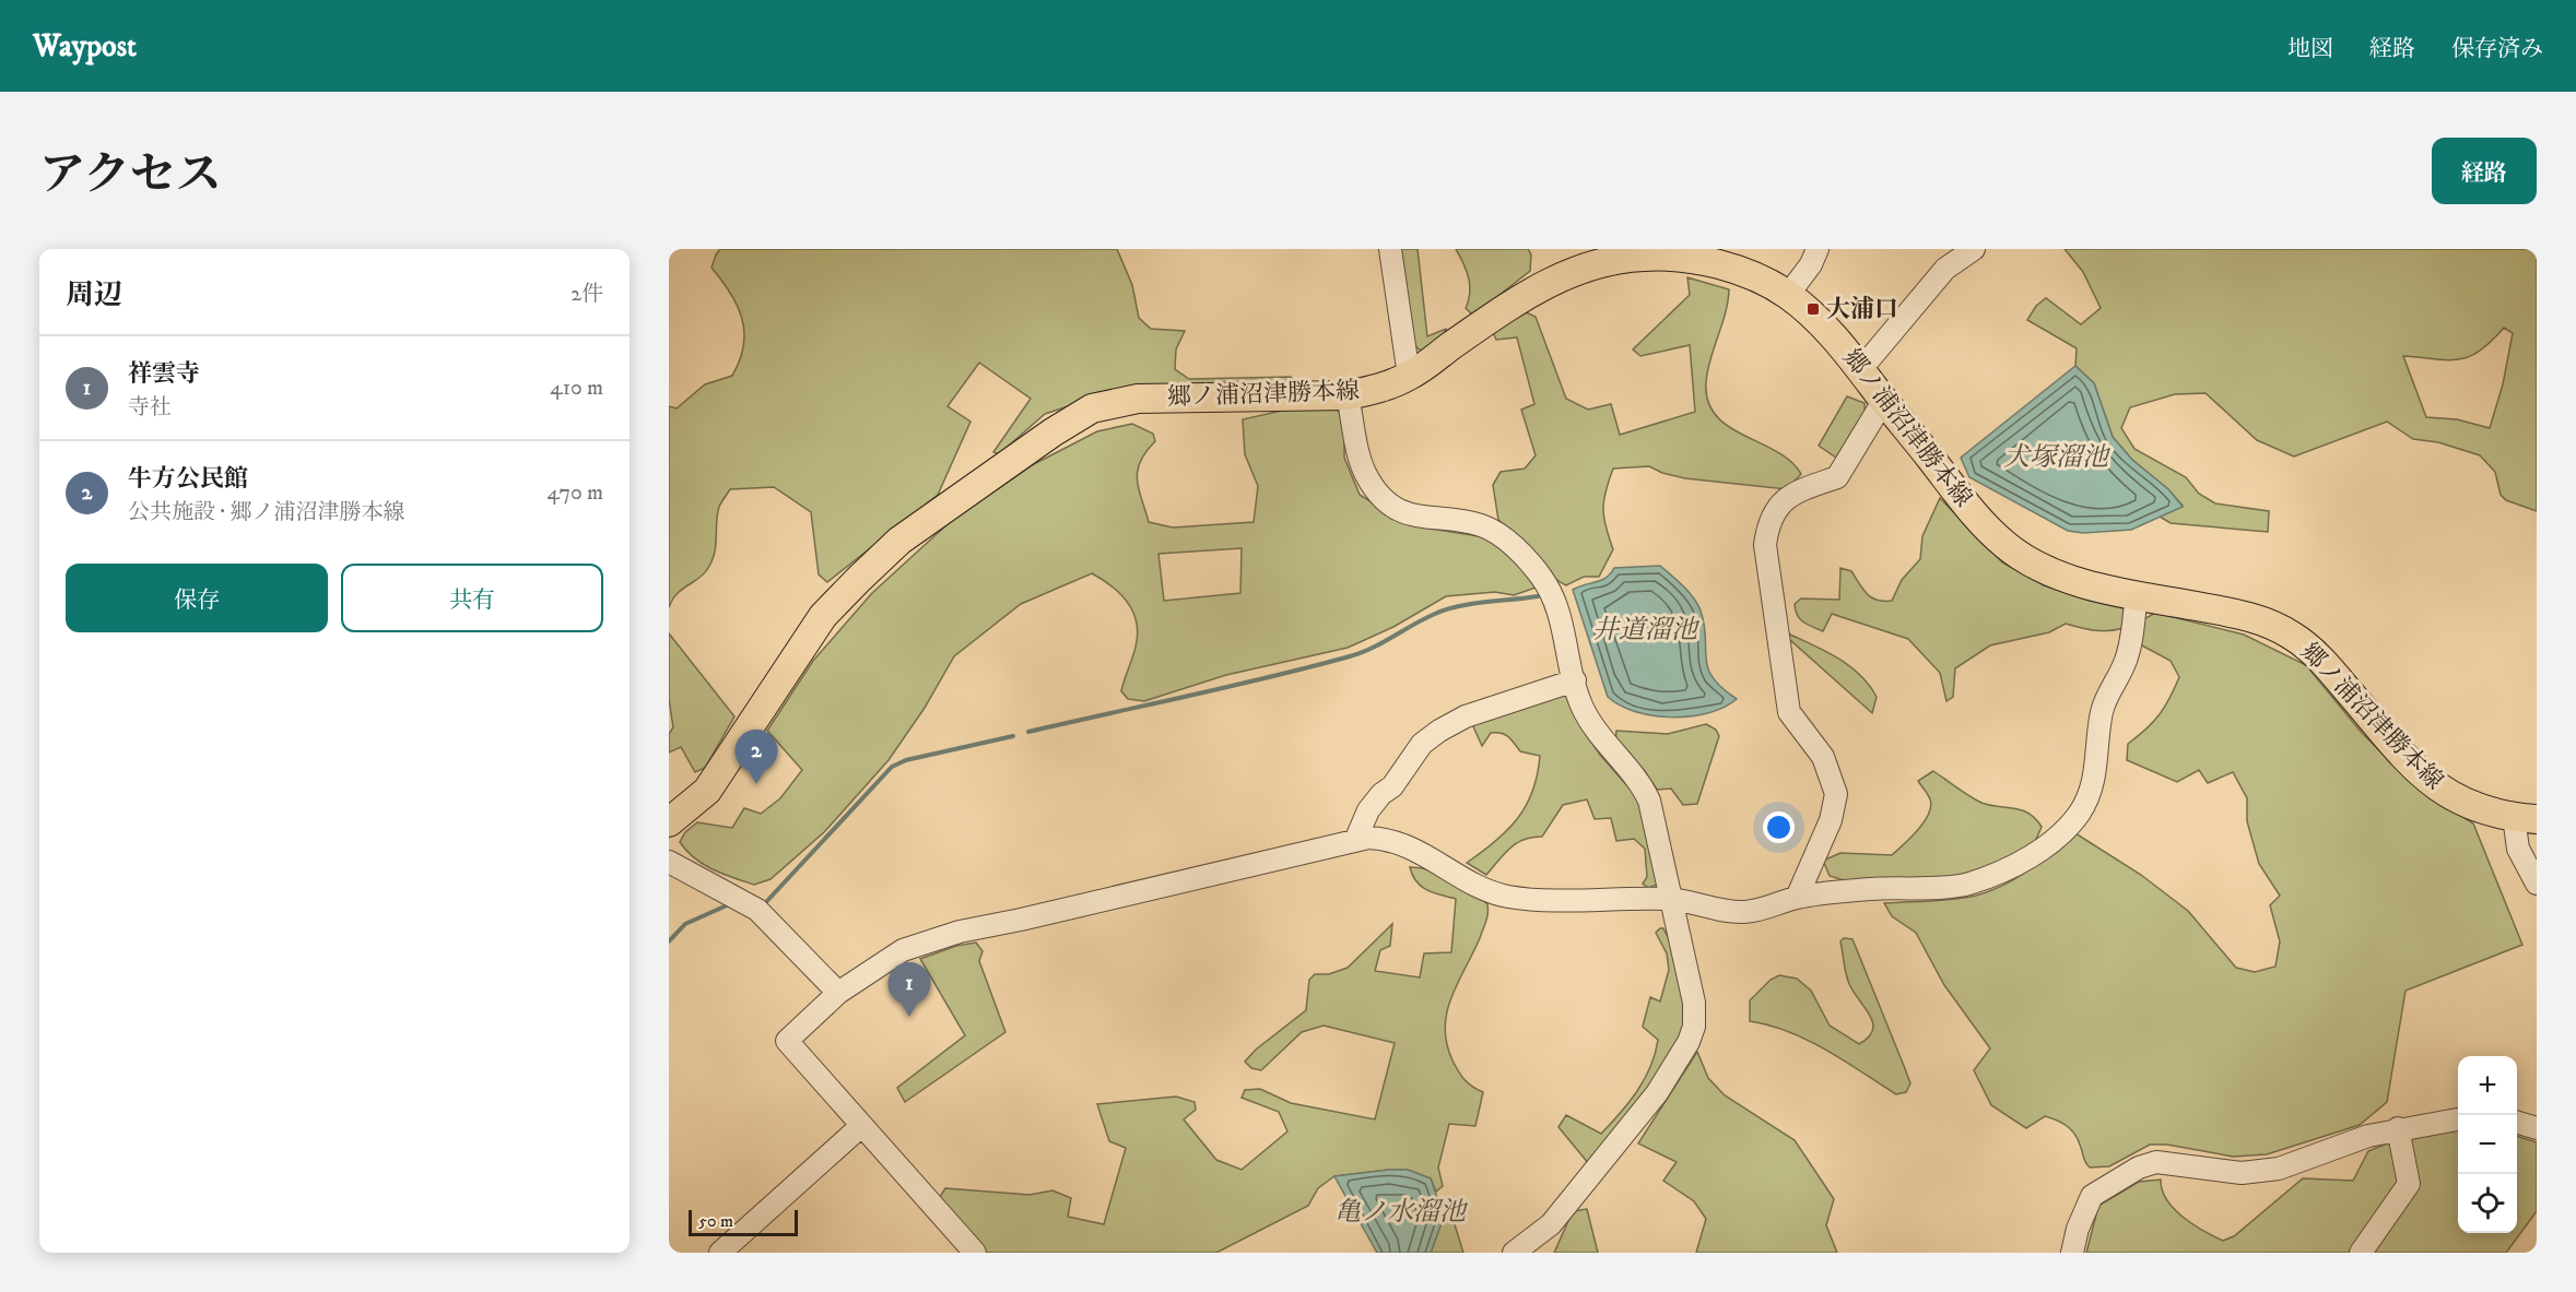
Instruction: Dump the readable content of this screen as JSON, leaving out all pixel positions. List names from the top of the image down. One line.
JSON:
{"streets":{"main road":["郷ノ浦沼津勝本線"]},"water":["犬塚溜池","井道溜池","亀ノ水溜池"],"places":{"transit":["大浦口"]},"scale_bar":"50 m","page":{"header":"Waypost","nav":["地図","経路","保存済み"],"title":"アクセス","buttons":["経路",["保存","共有"]],"heading":["周辺","2件"],"list":[{"mark":"1","name":"祥雲寺","note":"寺社","value":"410 m"},{"mark":"2","name":"牛方公民館","note":"公共施設 · 郷ノ浦沼津勝本線","value":"470 m"}],"pins":["2","1"],"map_buttons":["+","−"],"scale":"50 m"}}
